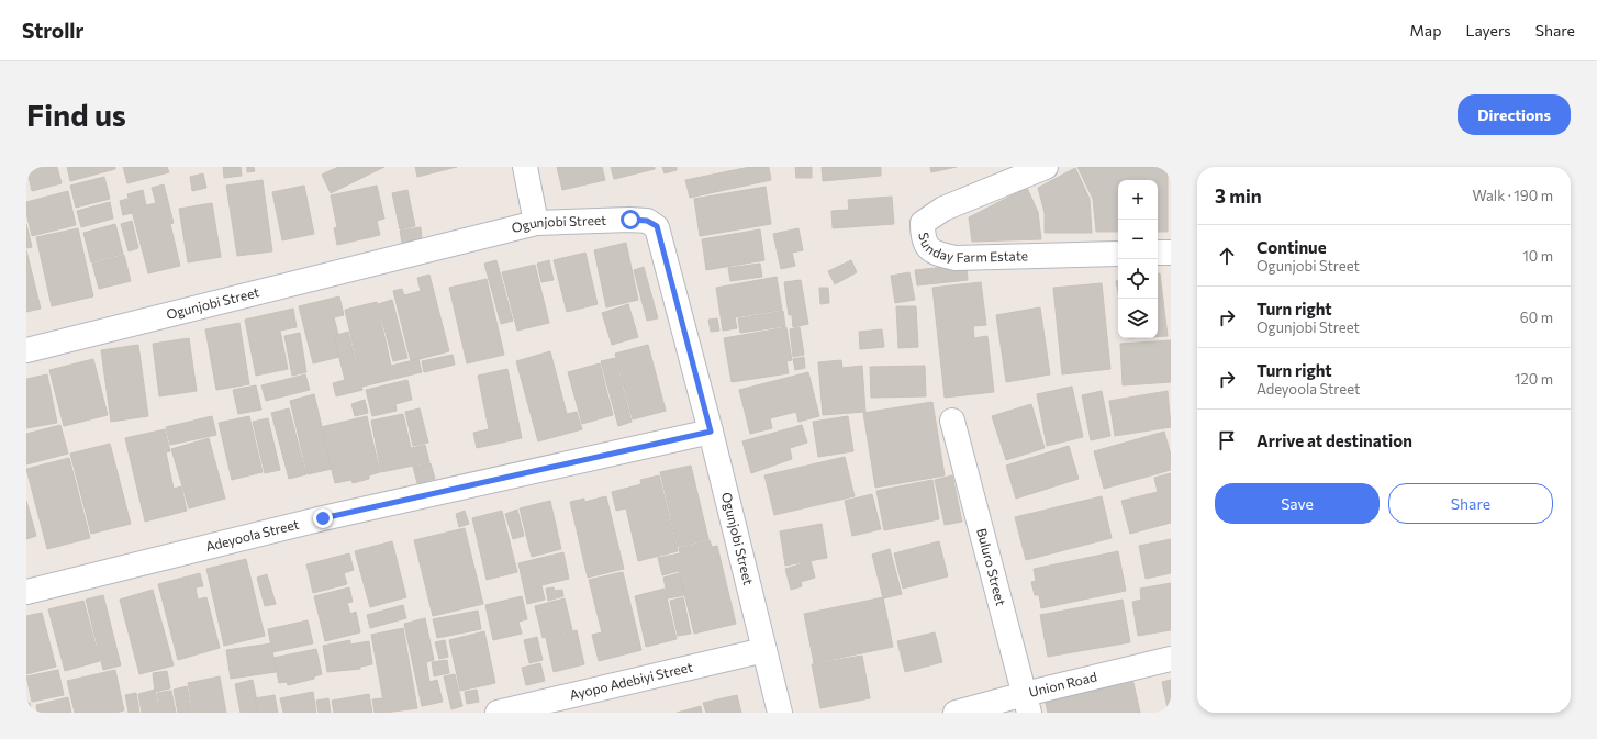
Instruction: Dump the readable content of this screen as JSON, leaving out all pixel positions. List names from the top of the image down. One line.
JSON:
{"streets":{"street":["Ogunjobi Street","Sunday Farm Estate","Adeyoola Street","Buluro Street","Ayopo Adebiyi Street","Union Road"]},"crossings":[["Ogunjobi Street","Adeyoola Street"],["Ogunjobi Street","Ayopo Adebiyi Street"],["Buluro Street","Union Road"]],"page":{"header":"Strollr","nav":["Map","Layers","Share"],"buttons":["Directions",["Save","Share"]],"title":"Find us","heading":["3 min","Walk · 190 m"],"map_buttons":["+","−"],"list":[["Continue","Ogunjobi Street","10 m"],["Turn right","Ogunjobi Street","60 m"],["Turn right","Adeyoola Street","120 m"],"Arrive at destination"]}}
